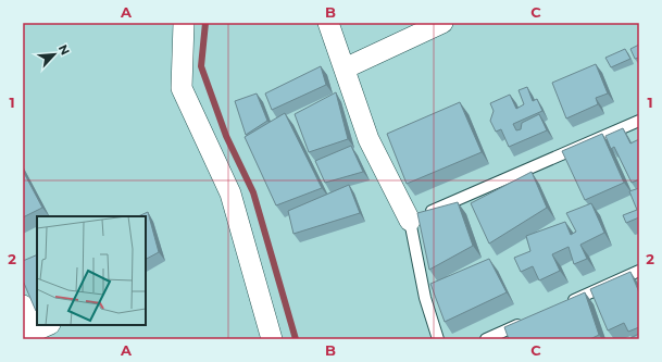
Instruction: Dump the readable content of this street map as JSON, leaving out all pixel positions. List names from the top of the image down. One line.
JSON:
{"north":"top right","grid":{"columns":["A","B","C"],"rows":["1","2"]}}
